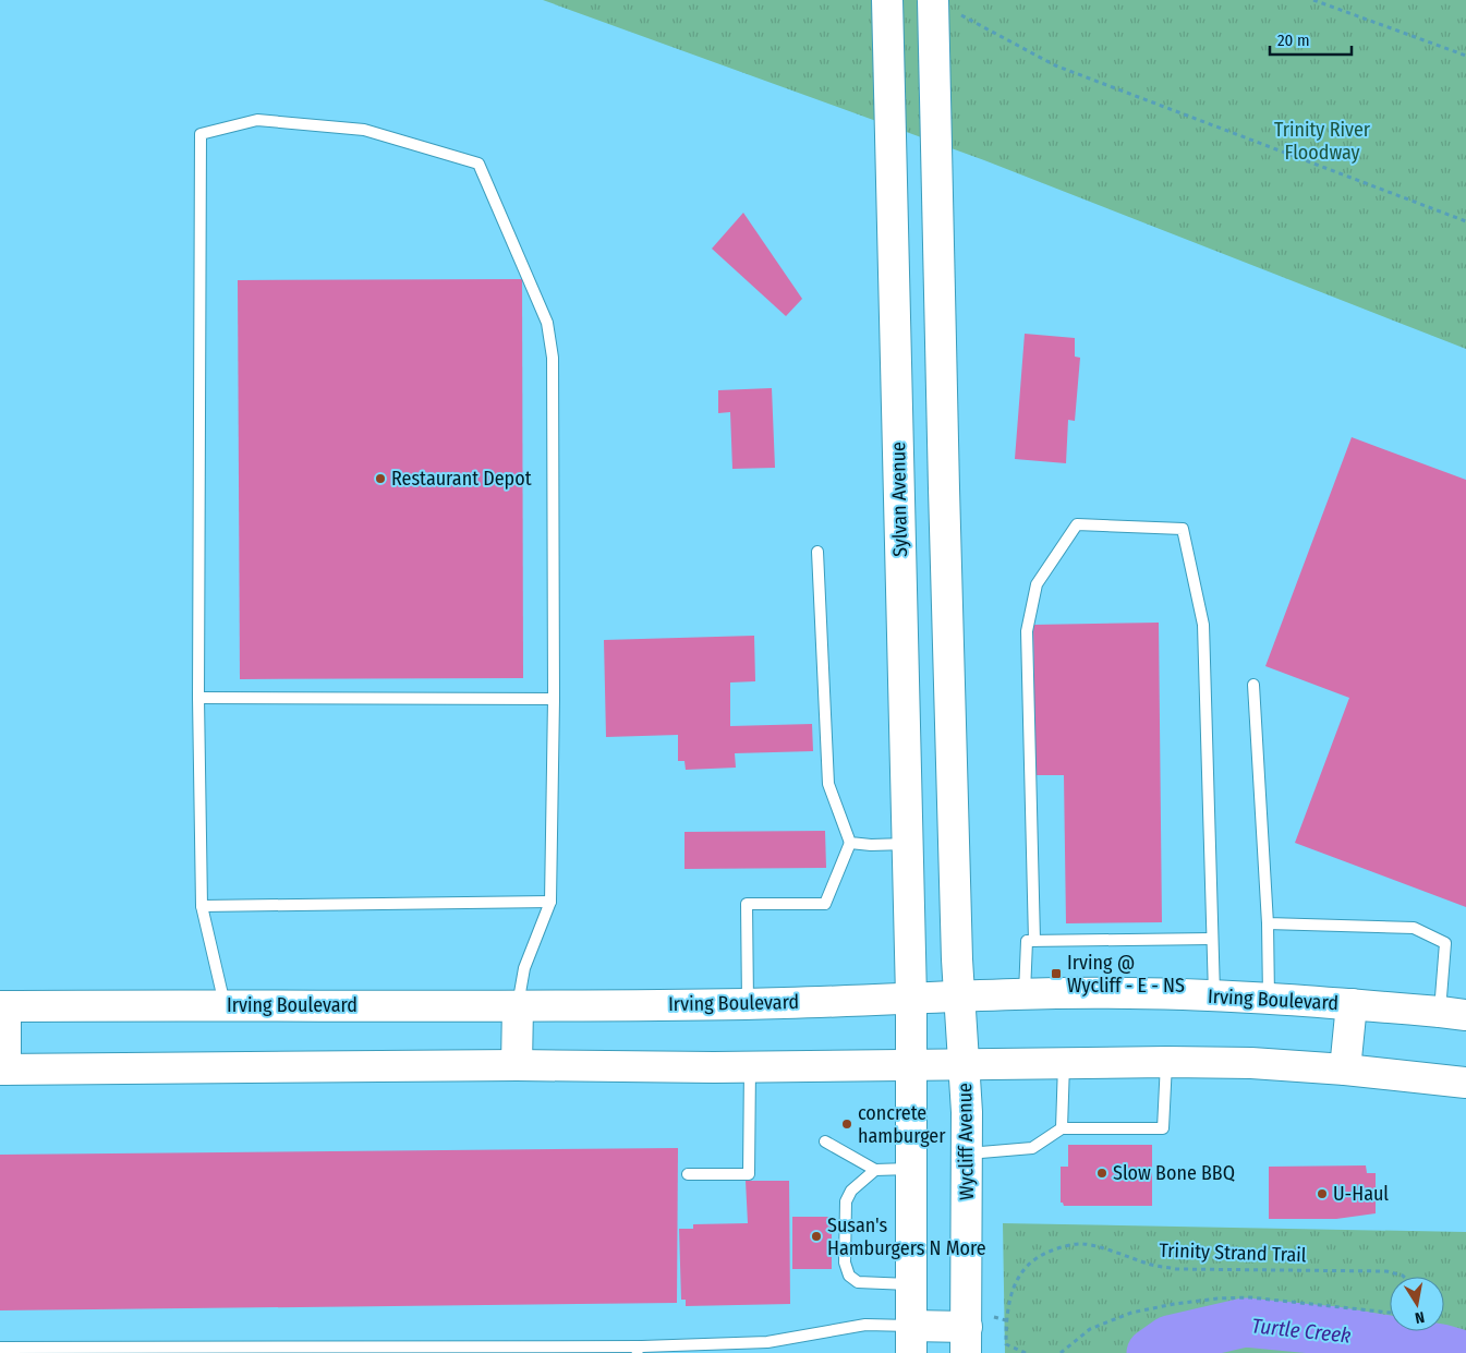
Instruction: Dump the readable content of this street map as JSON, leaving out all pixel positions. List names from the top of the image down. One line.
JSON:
{"streets":{"main road":["Sylvan Avenue","Irving Boulevard","Wycliff Avenue"],"path":["Trinity Strand Trail"]},"crossings":[["Sylvan Avenue","Irving Boulevard"],["Irving Boulevard","Wycliff Avenue"]],"water":["Turtle Creek"],"parks":["Trinity River Floodway"],"places":{"other":["Restaurant Depot","concrete hamburger","Slow Bone BBQ","U-Haul","Susan's Hamburgers N More"],"transit":["Irving @ Wycliff - E - NS"]},"scale_bar":"20 m","north":"bottom"}
